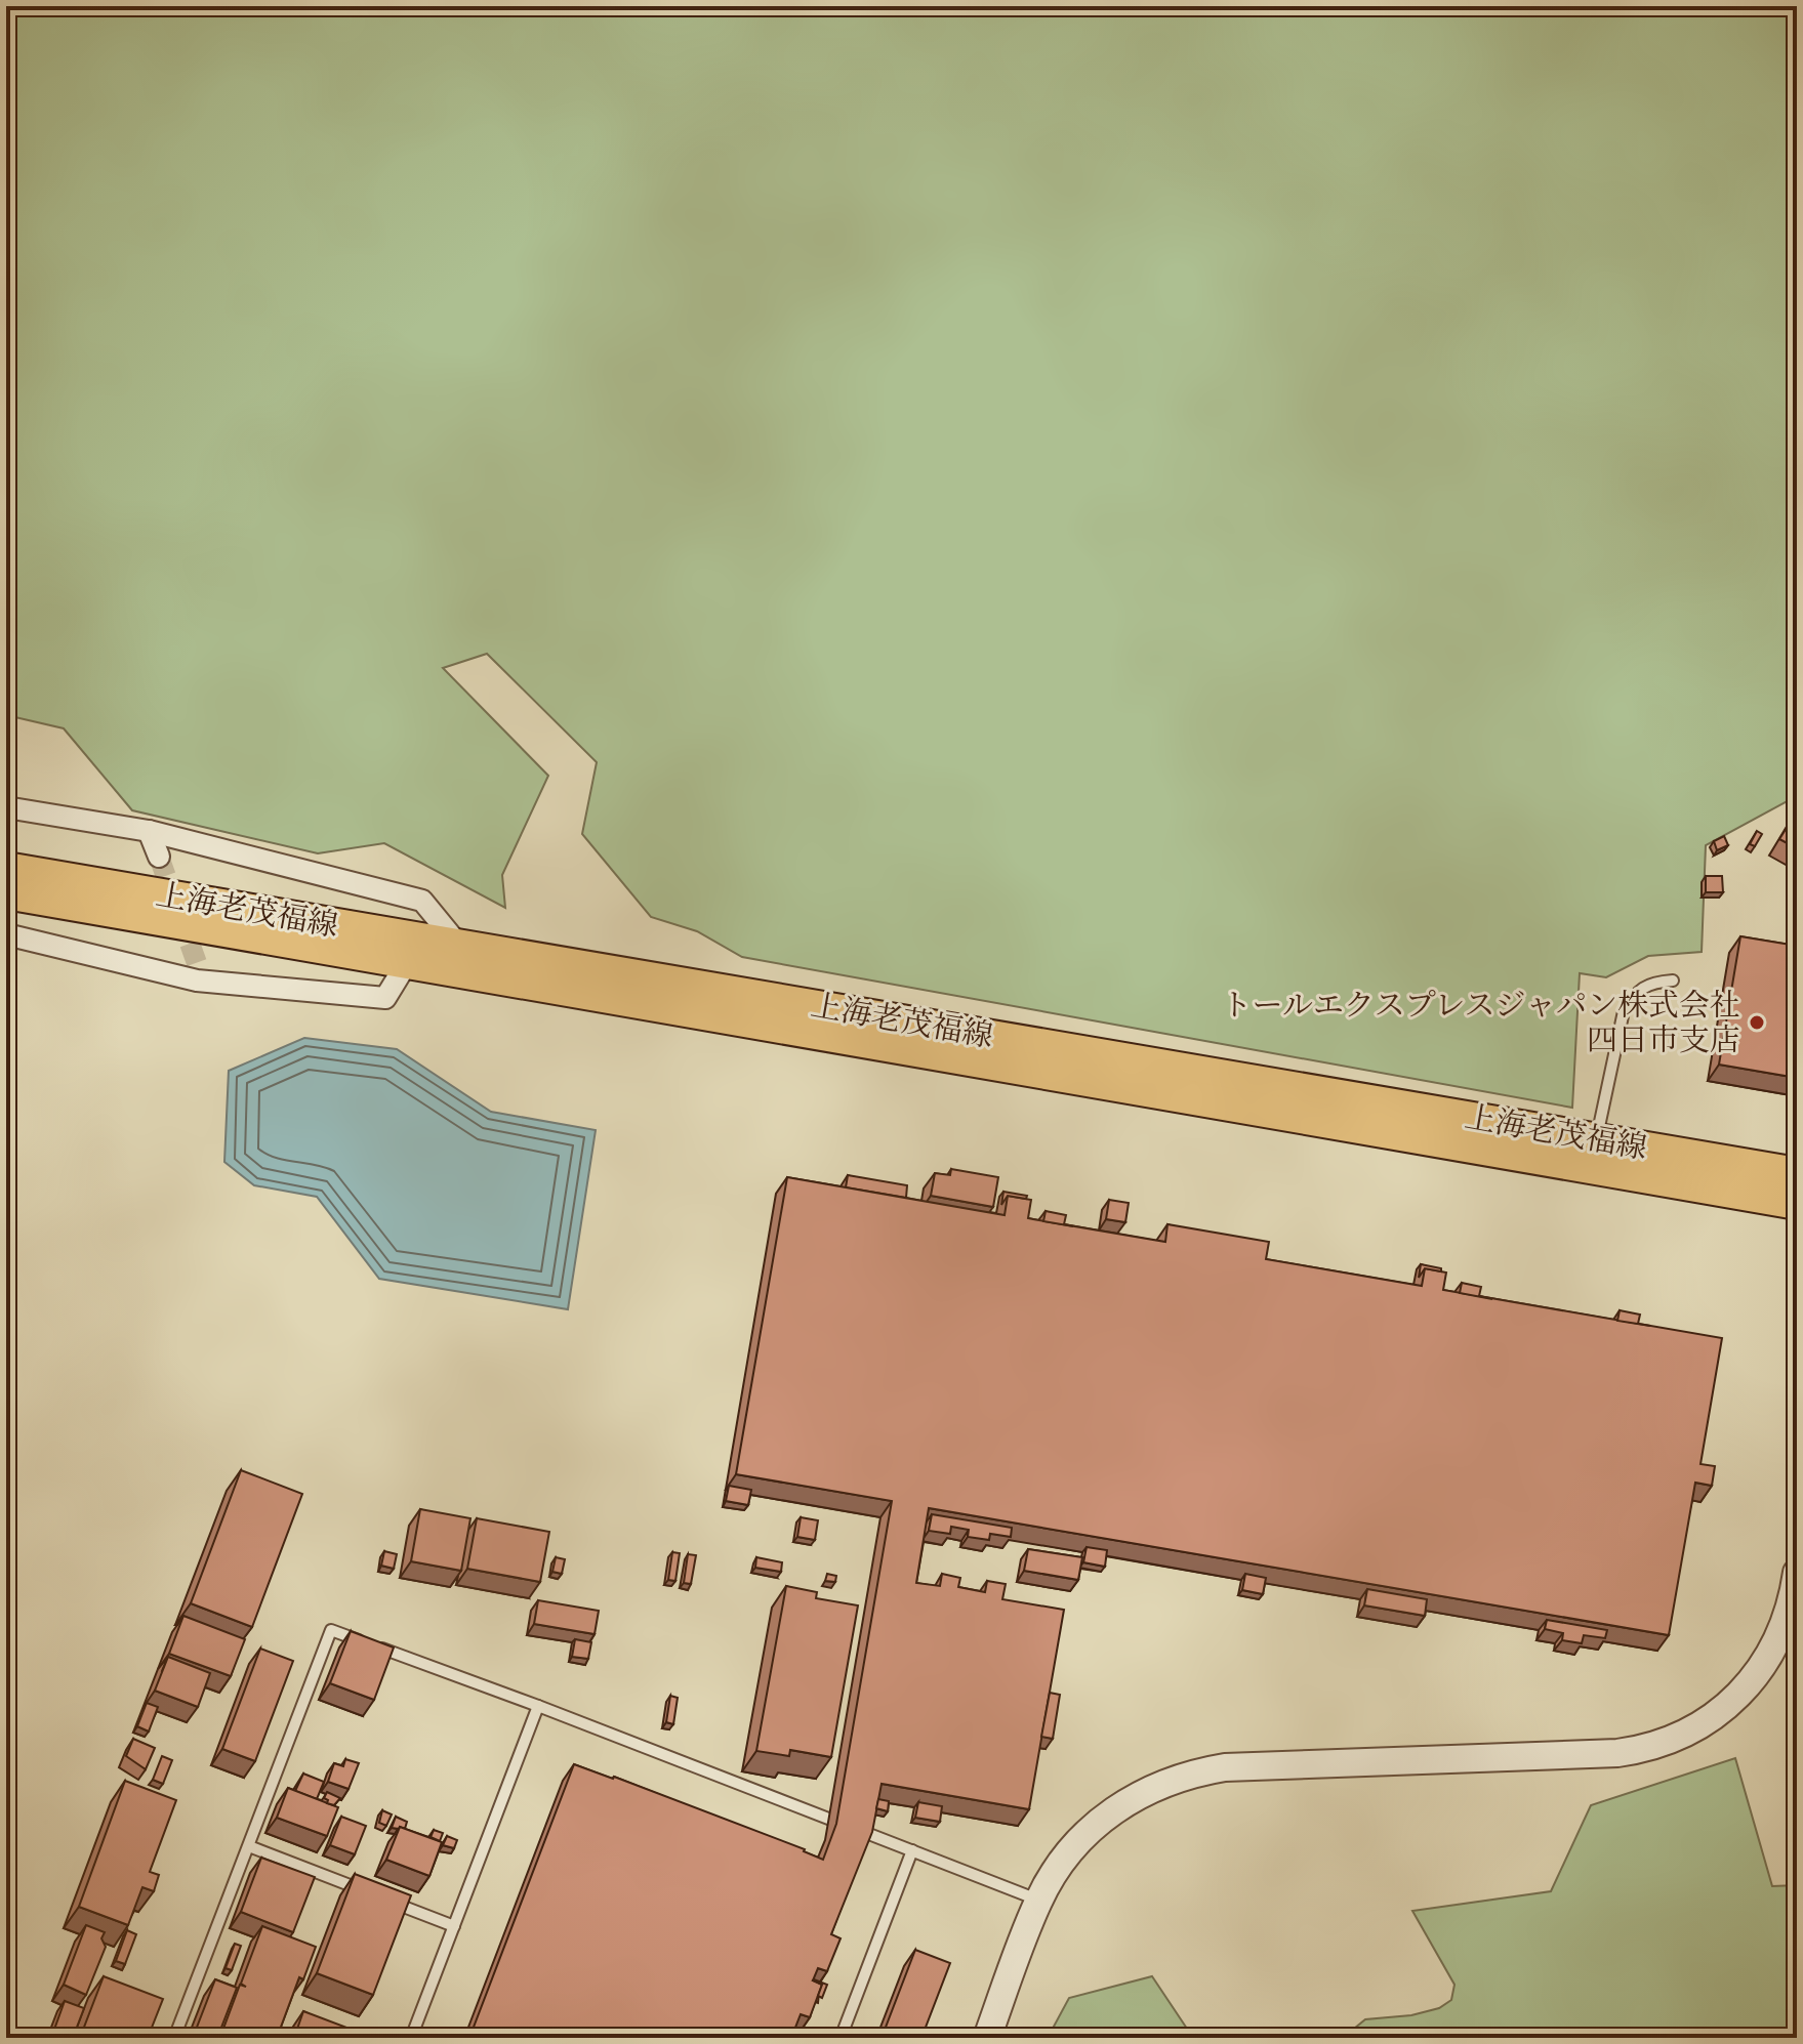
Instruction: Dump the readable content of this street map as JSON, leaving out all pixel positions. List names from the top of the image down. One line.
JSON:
{"streets":{"main road":["上海老茂福線"]},"places":["トールエクスプレスジャパン株式会社 四日市支店"]}
